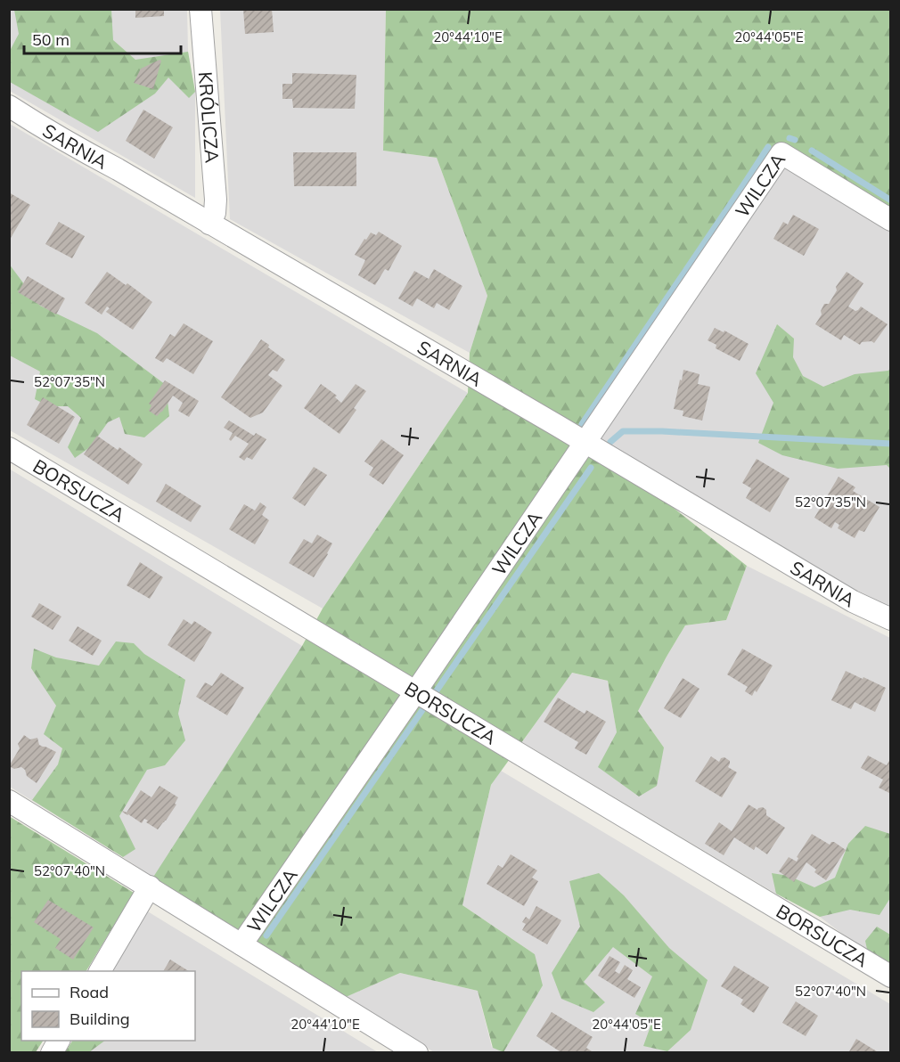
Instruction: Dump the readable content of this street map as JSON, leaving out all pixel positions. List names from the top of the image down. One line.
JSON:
{"streets":{"street":["KRÓLICZA","SARNIA","WILCZA","BORSUCZA"]},"crossings":[["KRÓLICZA","SARNIA"],["SARNIA","WILCZA"],["WILCZA","BORSUCZA"]],"legend":["Road","Building"],"scale_bar":"50 m","coordinates":["20°44'10\"E","20°44'05\"E","52°07'35\"N","52°07'40\"N"]}
